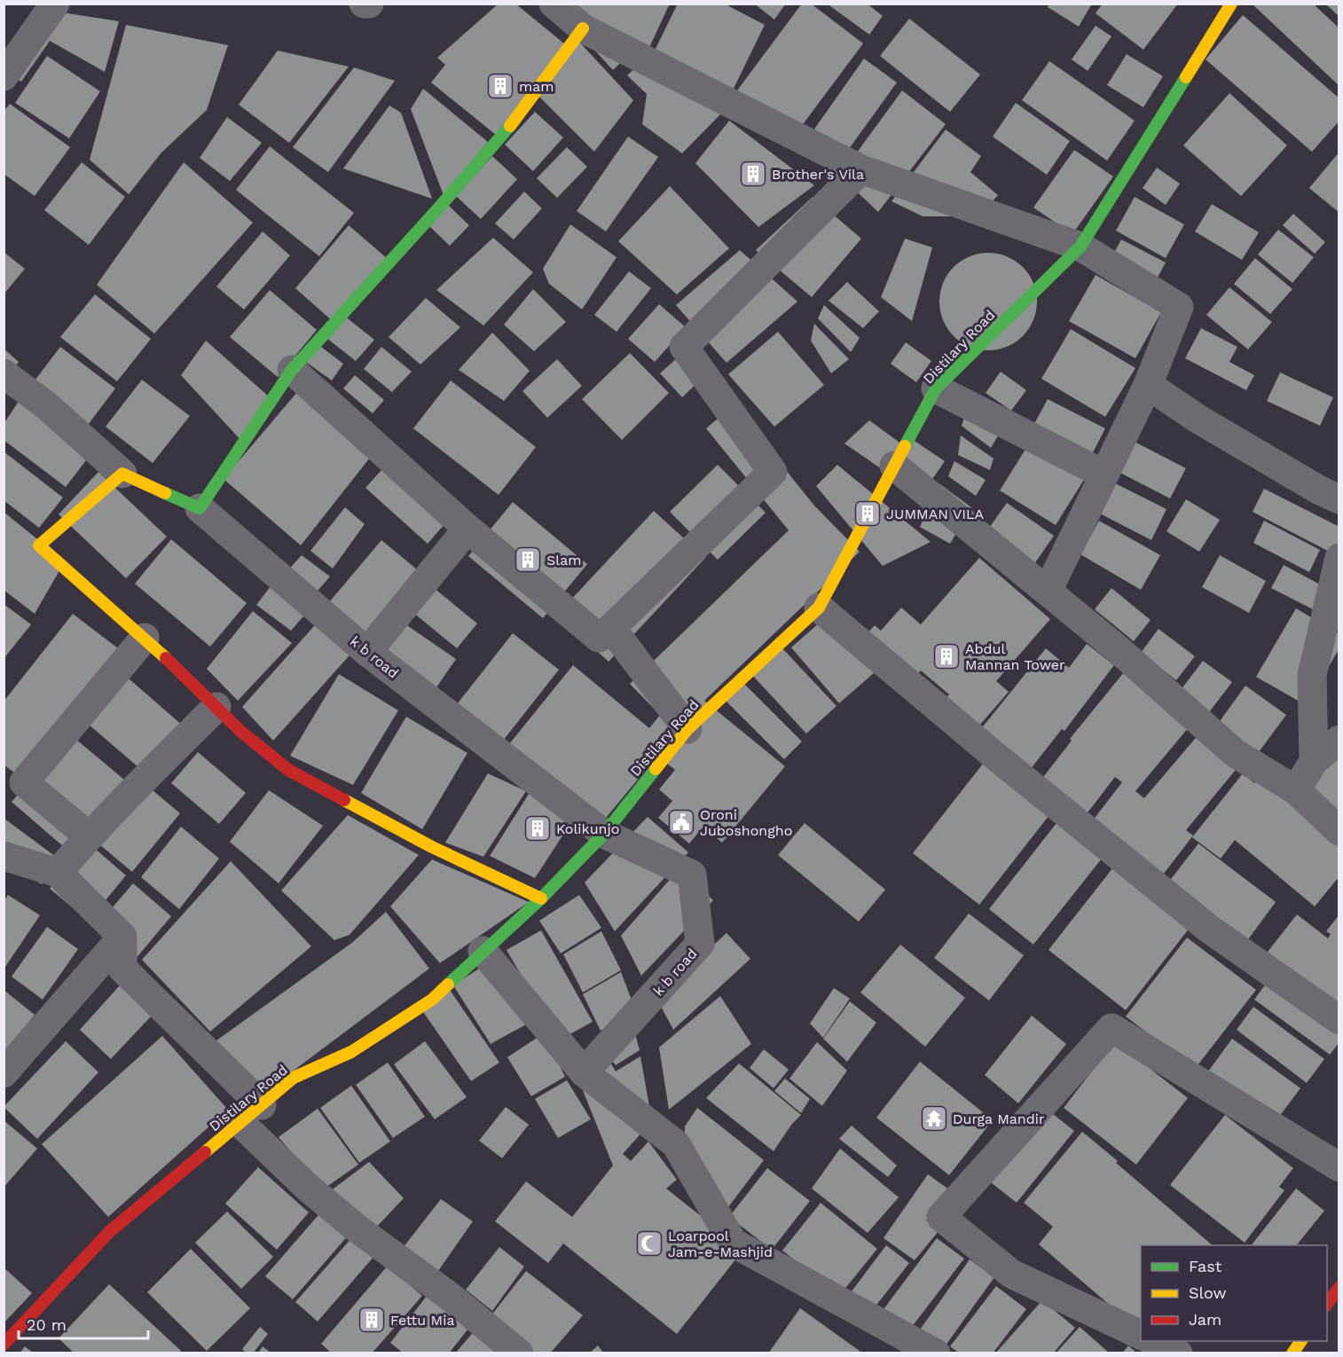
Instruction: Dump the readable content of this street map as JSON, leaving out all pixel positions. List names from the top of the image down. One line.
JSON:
{"streets":{"street":["Distilary Road","k b road"]},"crossings":[["Distilary Road","k b road"]],"places":{"building":["mam","Brother's Vila","JUMMAN VILA","Slam","Abdul Mannan Tower","Kolikunjo","Fettu Mia"],"public building":["Oroni Juboshongho"],"temple":["Durga Mandir"],"mosque":["Loarpool Jam-e-Mashjid"]},"legend":["Fast","Slow","Jam"],"scale_bar":"20 m"}
